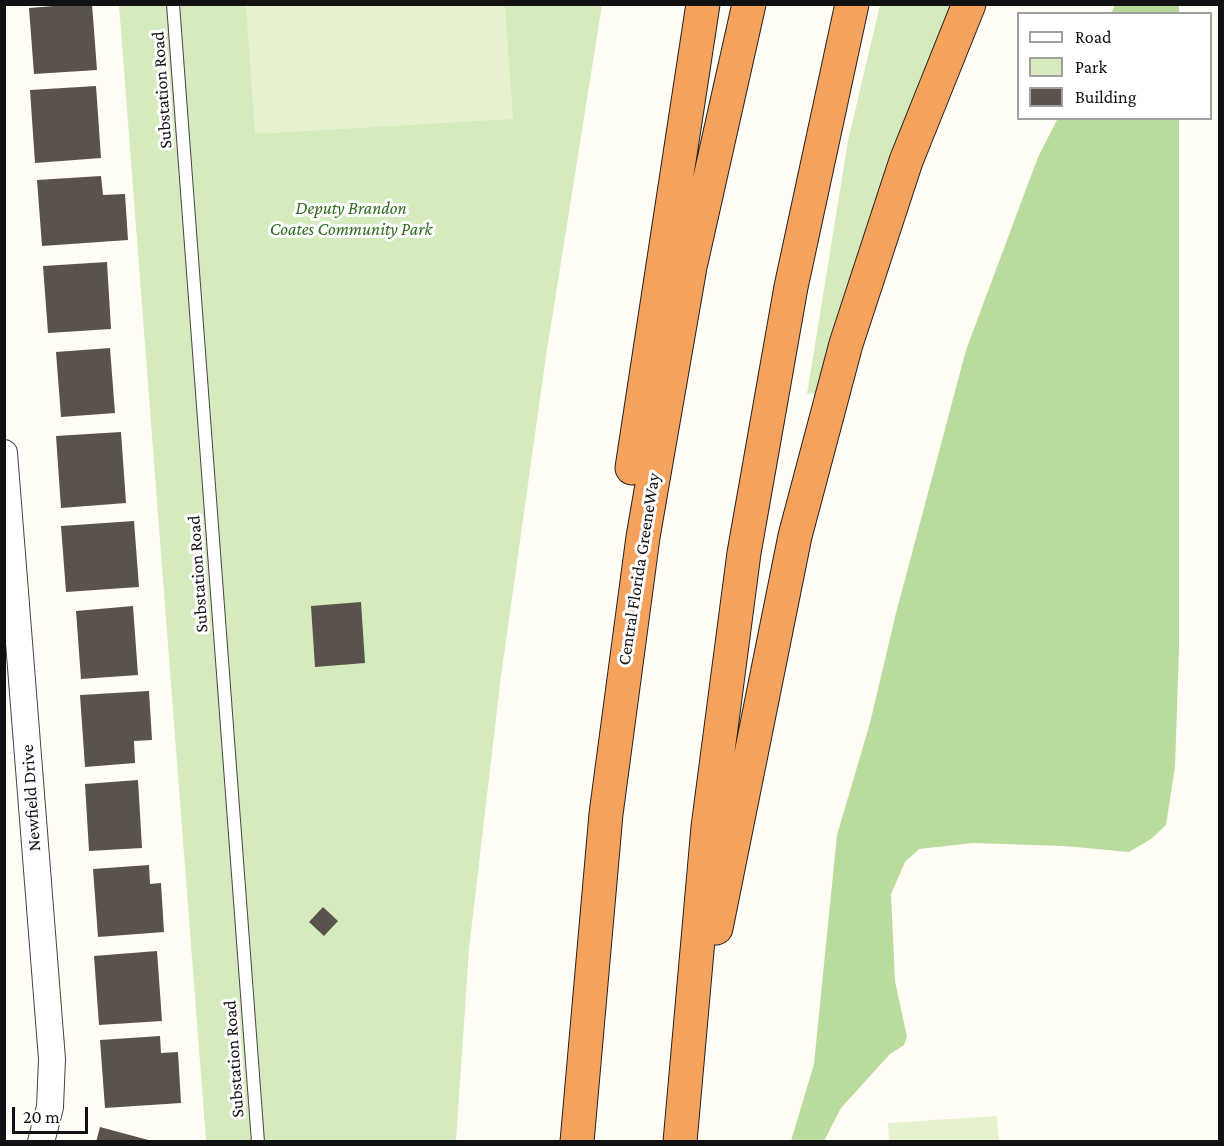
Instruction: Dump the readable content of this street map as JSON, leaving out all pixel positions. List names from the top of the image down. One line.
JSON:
{"streets":{"highway":["Central Florida GreeneWay"],"street":["Newfield Drive"],"lane":["Substation Road"]},"parks":["Deputy Brandon Coates Community Park"],"legend":["Road","Park","Building"],"scale_bar":"20 m"}
